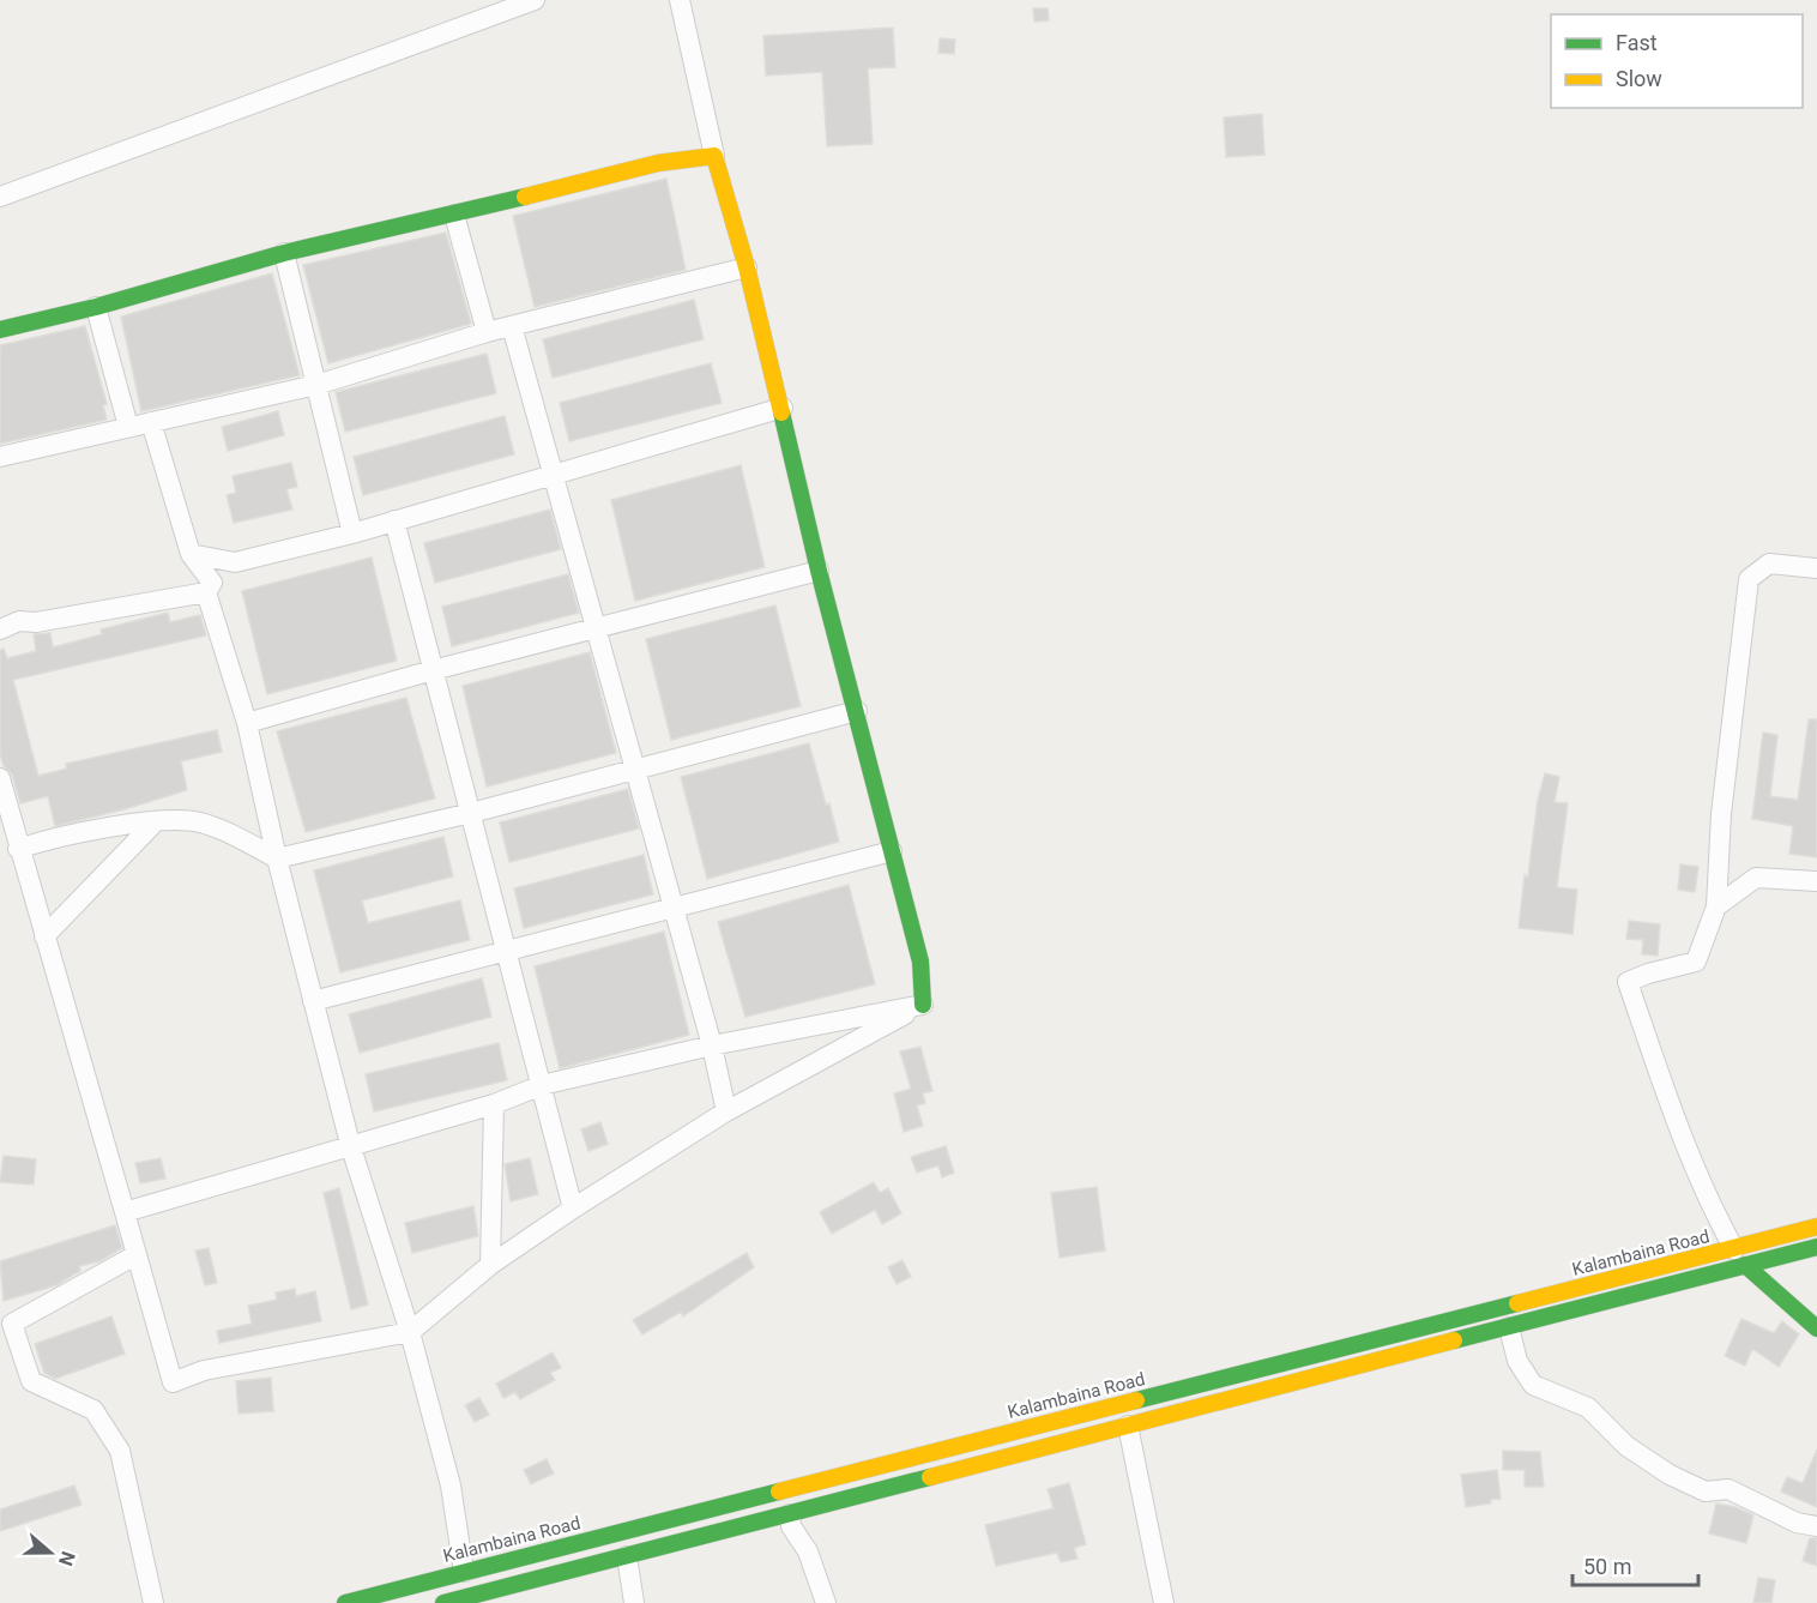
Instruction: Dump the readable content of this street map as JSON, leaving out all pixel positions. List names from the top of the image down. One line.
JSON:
{"streets":{"main road":["Kalambaina Road"]},"legend":["Fast","Slow"],"scale_bar":"50 m","north":"right"}
